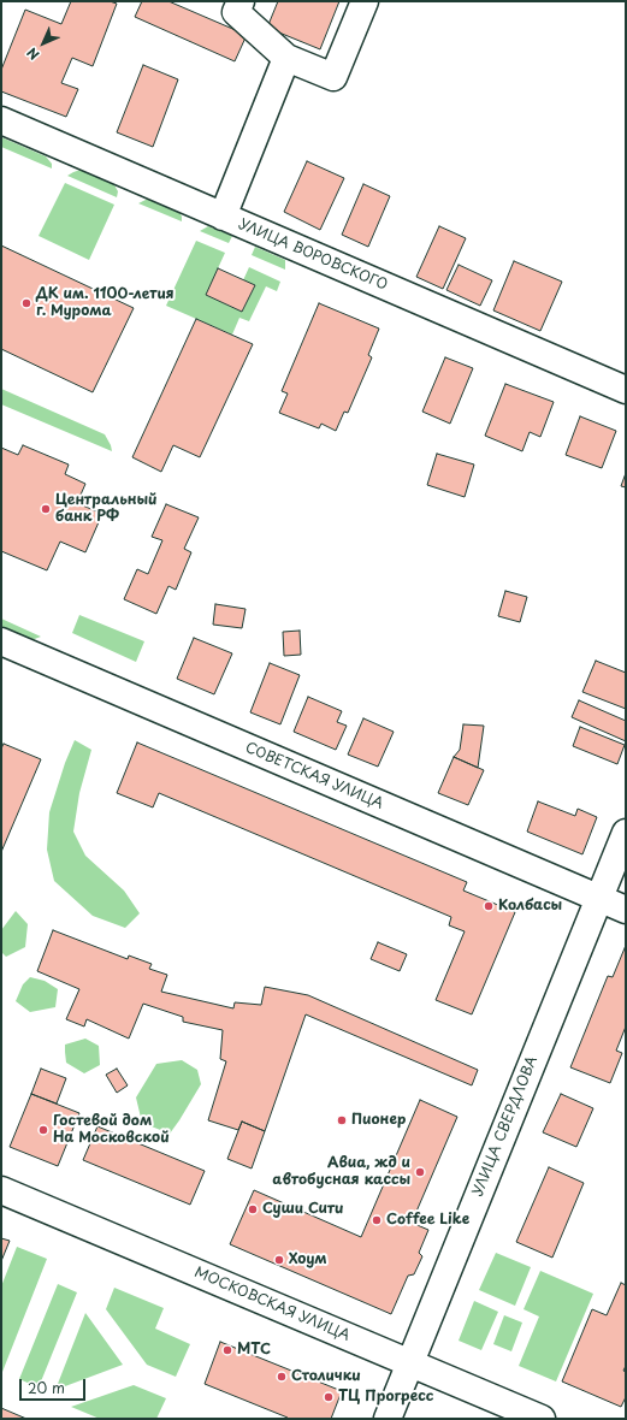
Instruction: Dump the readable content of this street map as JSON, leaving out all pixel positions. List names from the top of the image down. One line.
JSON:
{"streets":{"street":["УЛИЦА ВОРОВСКОГО","СОВЕТСКАЯ УЛИЦА","УЛИЦА СВЕРДЛОВА","МОСКОВСКАЯ УЛИЦА"]},"crossings":[["СОВЕТСКАЯ УЛИЦА","УЛИЦА СВЕРДЛОВА"],["УЛИЦА СВЕРДЛОВА","МОСКОВСКАЯ УЛИЦА"]],"places":["ДК им. 1100-летия г. Мурома","Центральный банк РФ","Колбасы","Пионер","Гостевой дом На Московской","Авиа, жд и автобусная кассы","Суши Сити","Coffee Like","Хоум","МТС","Столички","ТЦ Прогресс"],"scale_bar":"20 m","north":"bottom left"}
